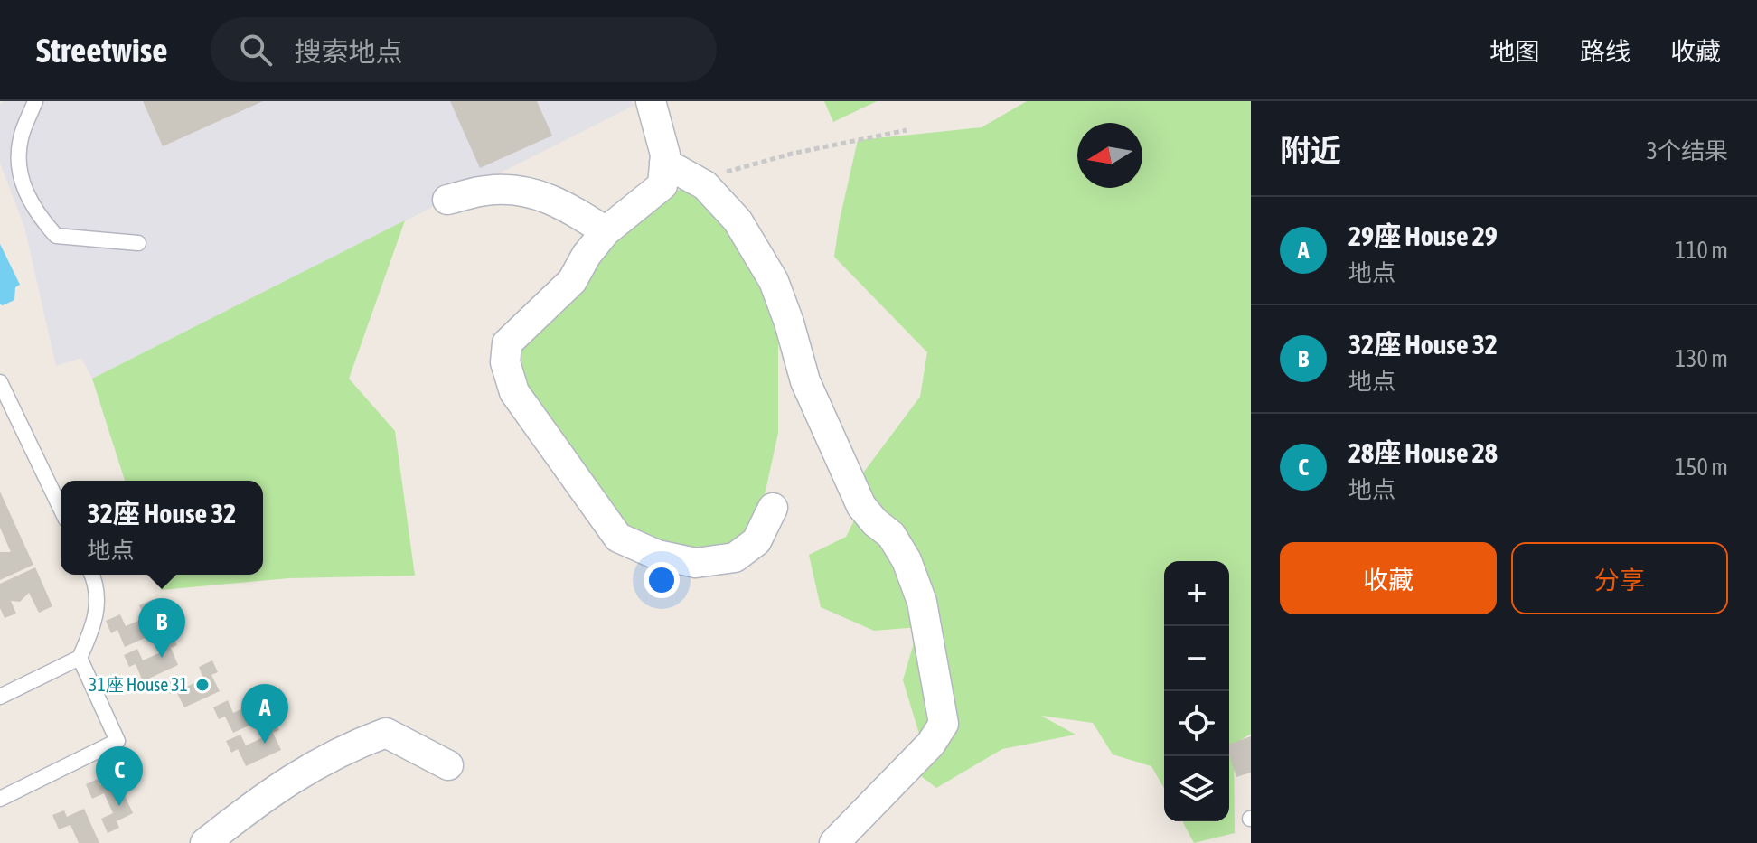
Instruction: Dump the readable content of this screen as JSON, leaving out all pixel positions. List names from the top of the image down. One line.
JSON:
{"places":["31座 House 31"],"north":"left","page":{"header":"Streetwise","search":"搜索地点","nav":["地图","路线","收藏"],"heading":["附近","3个结果"],"list":[{"mark":"A","name":"29座 House 29","note":"地点","value":"110 m"},{"mark":"B","name":"32座 House 32","note":"地点","value":"130 m"},{"mark":"C","name":"28座 House 28","note":"地点","value":"150 m"}],"popup":["32座 House 32","地点"],"buttons":["收藏","分享"],"map_buttons":["+","−"],"pins":["B","A","C"]}}
